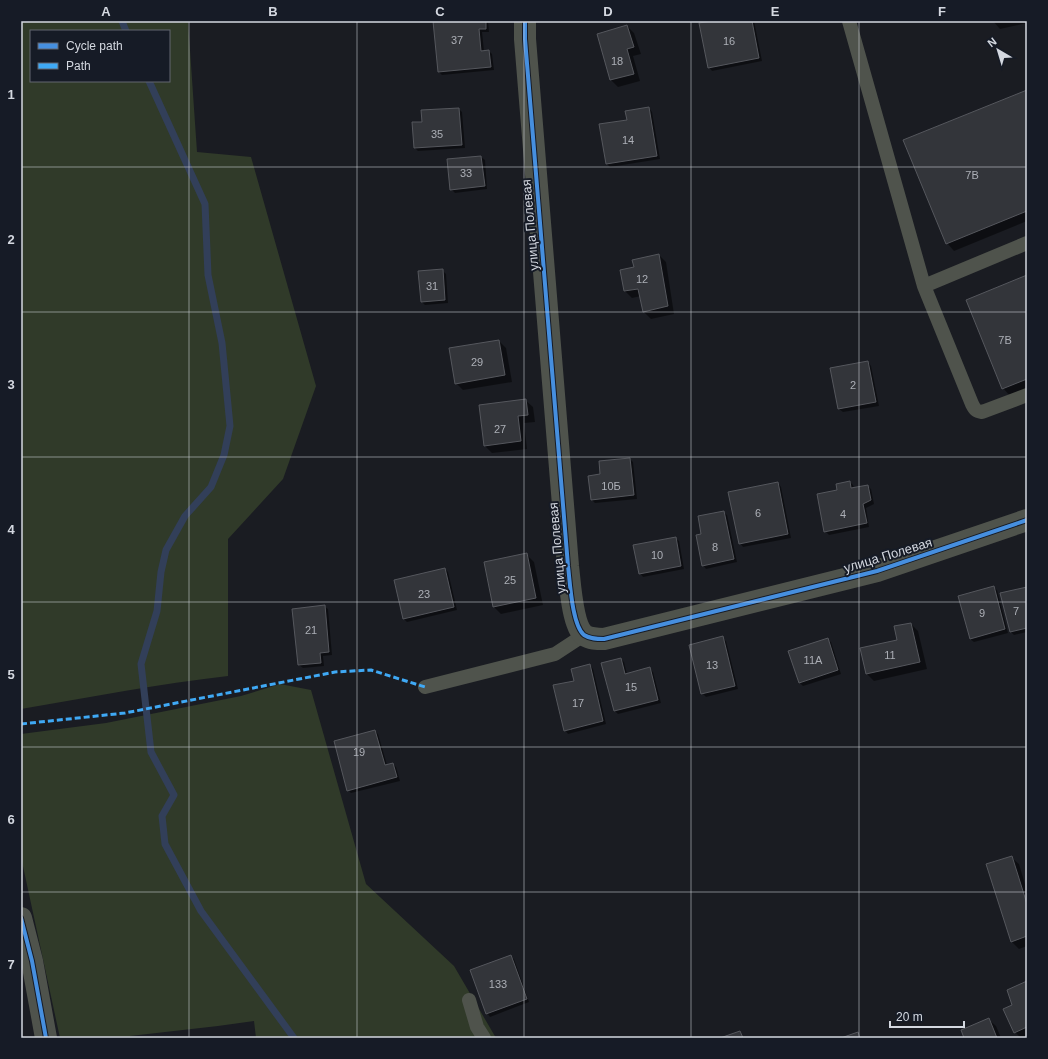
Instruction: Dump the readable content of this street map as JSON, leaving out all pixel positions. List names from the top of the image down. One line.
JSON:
{"streets":{"street":["улица Полевая"]},"house_numbers":["37","16","18","35","14","33","7В","12","31","7В","29","2","27","10Б","6","4","8","10","25","23","7","9","21","11","11А","13","15","17","19","133"],"legend":["Cycle path","Path"],"scale_bar":"20 m","north":"top left","grid":{"columns":["A","B","C","D","E","F"],"rows":["1","2","3","4","5","6","7"]}}
